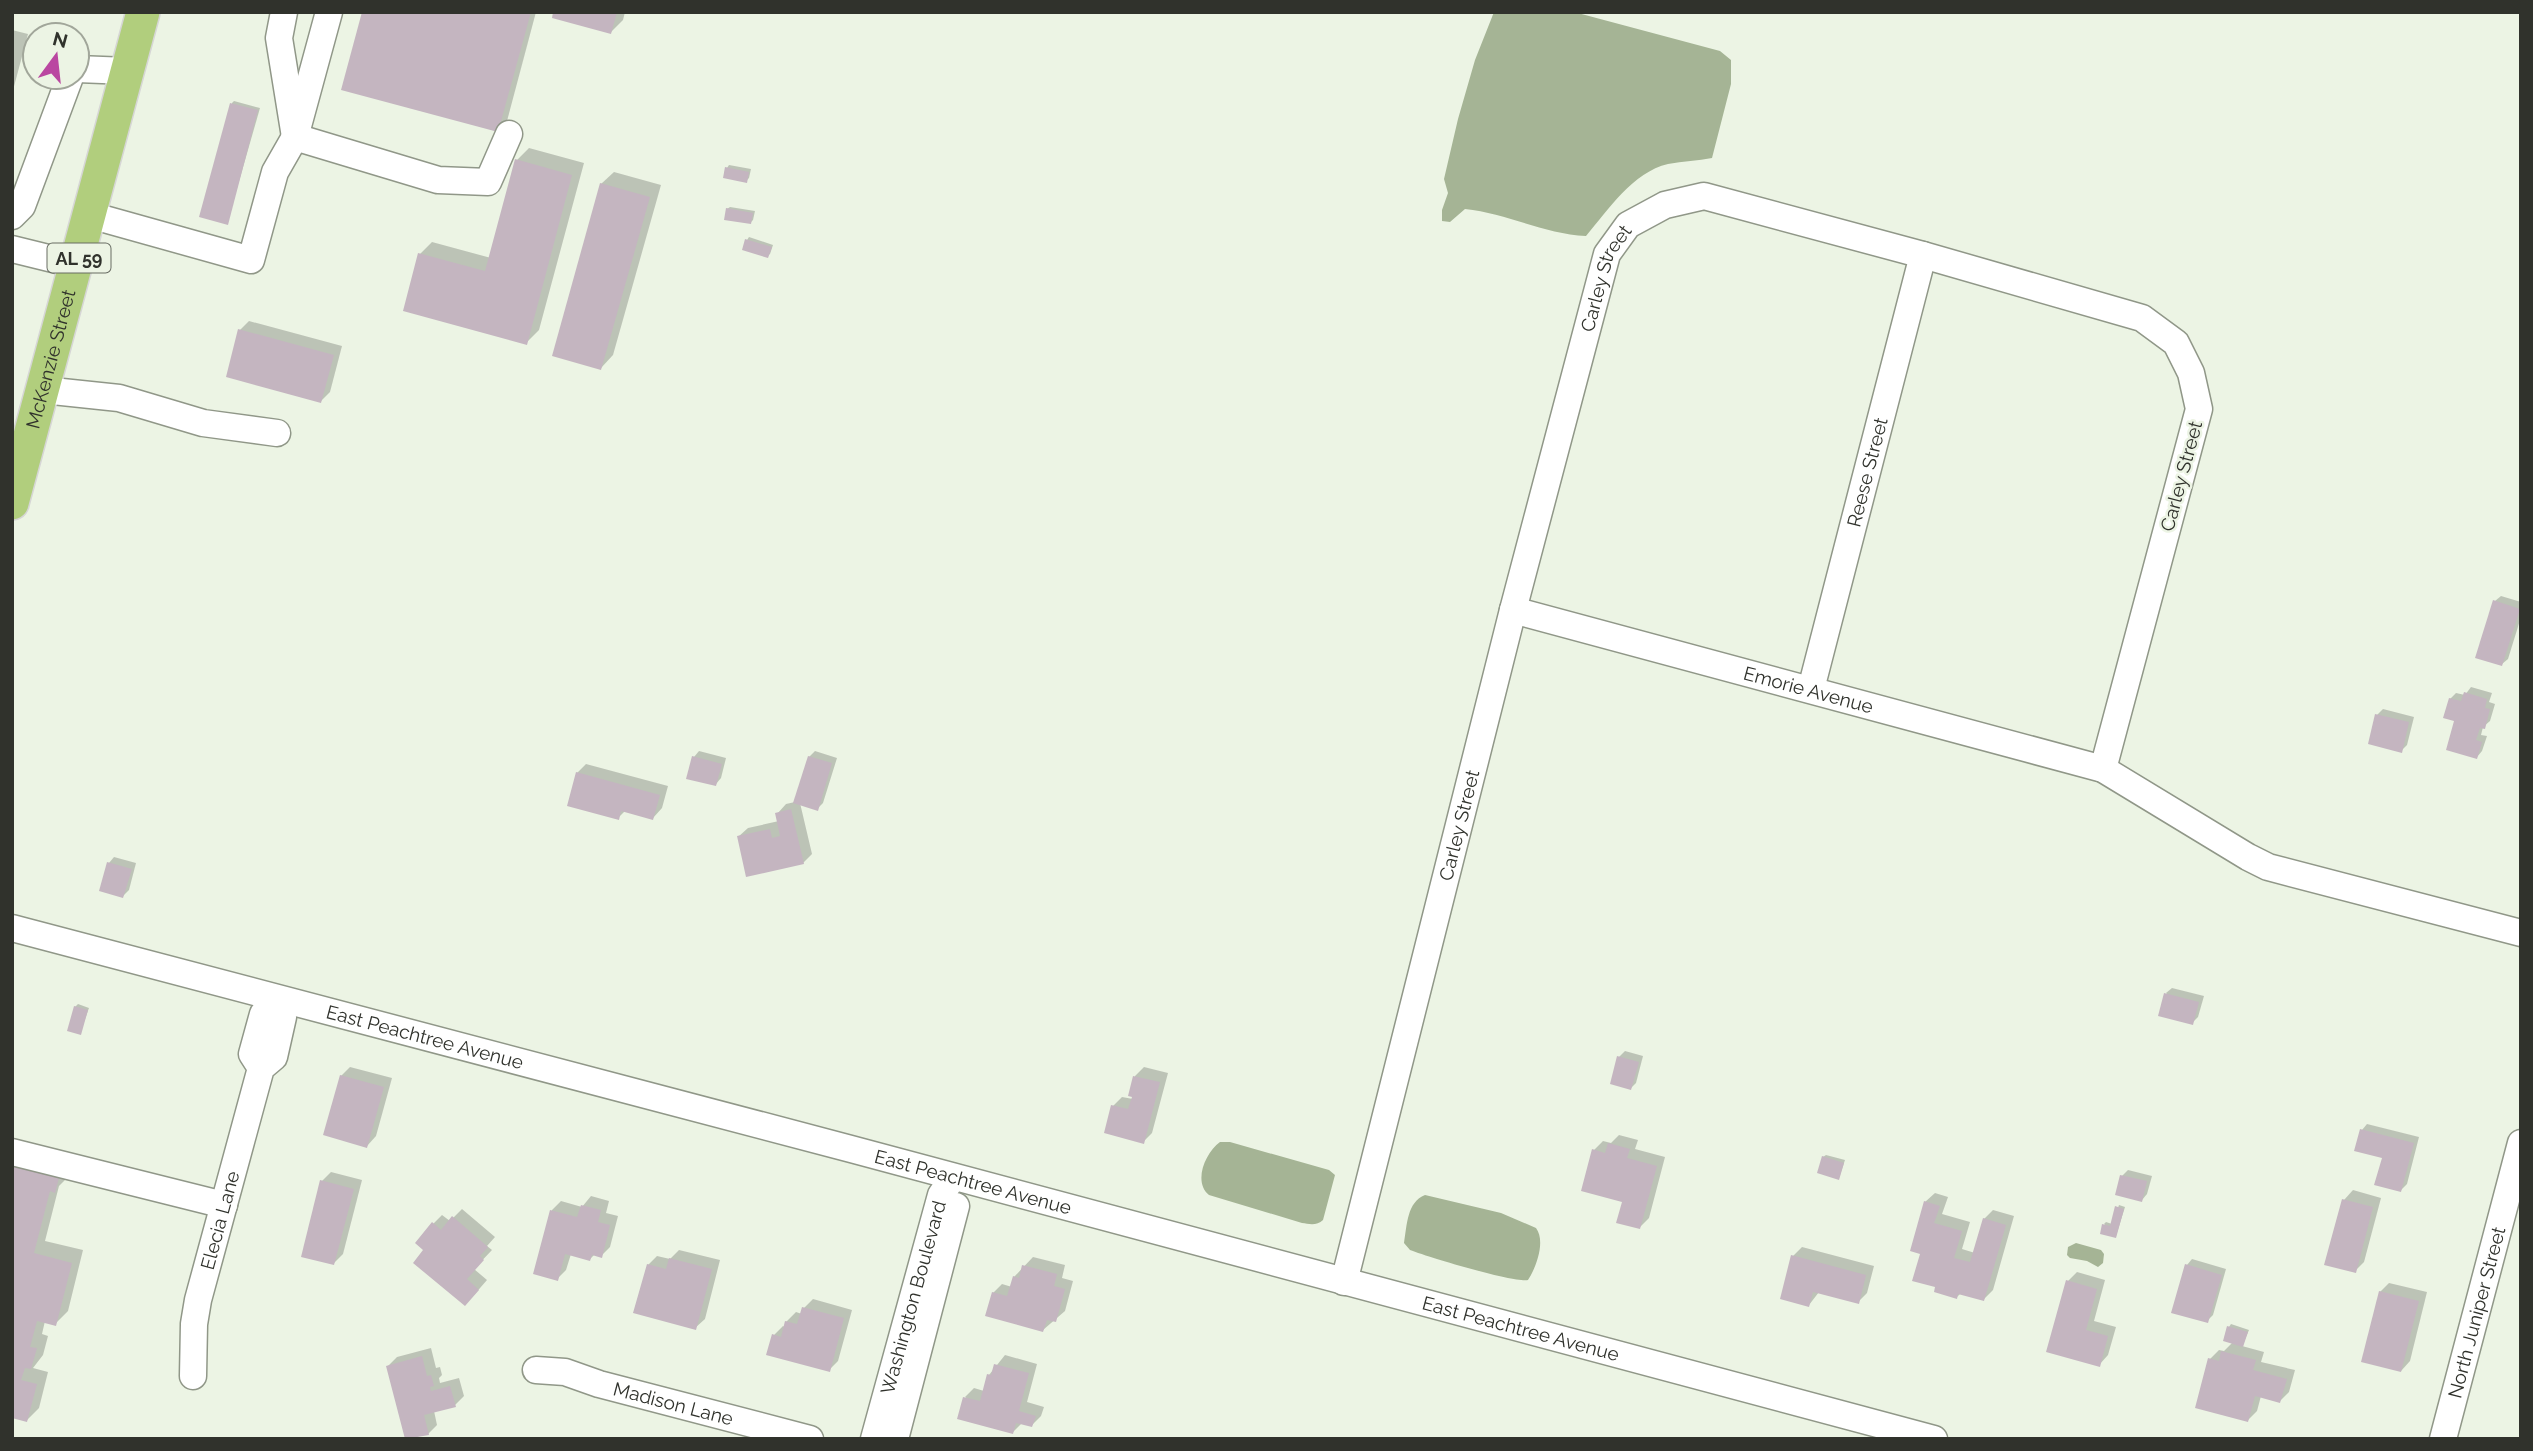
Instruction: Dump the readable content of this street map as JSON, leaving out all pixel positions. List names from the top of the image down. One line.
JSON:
{"streets":{"main road":["AL 59","McKenzie Street"],"street":["Carley Street","Reese Street","Emorie Avenue","East Peachtree Avenue","Elecia Lane","Washington Boulevard","North Juniper Street","Madison Lane"]},"crossings":[["Carley Street","Reese Street"],["Carley Street","Emorie Avenue"],["Carley Street","East Peachtree Avenue"],["Reese Street","Emorie Avenue"],["East Peachtree Avenue","Elecia Lane"],["East Peachtree Avenue","Washington Boulevard"]],"north":"top"}
